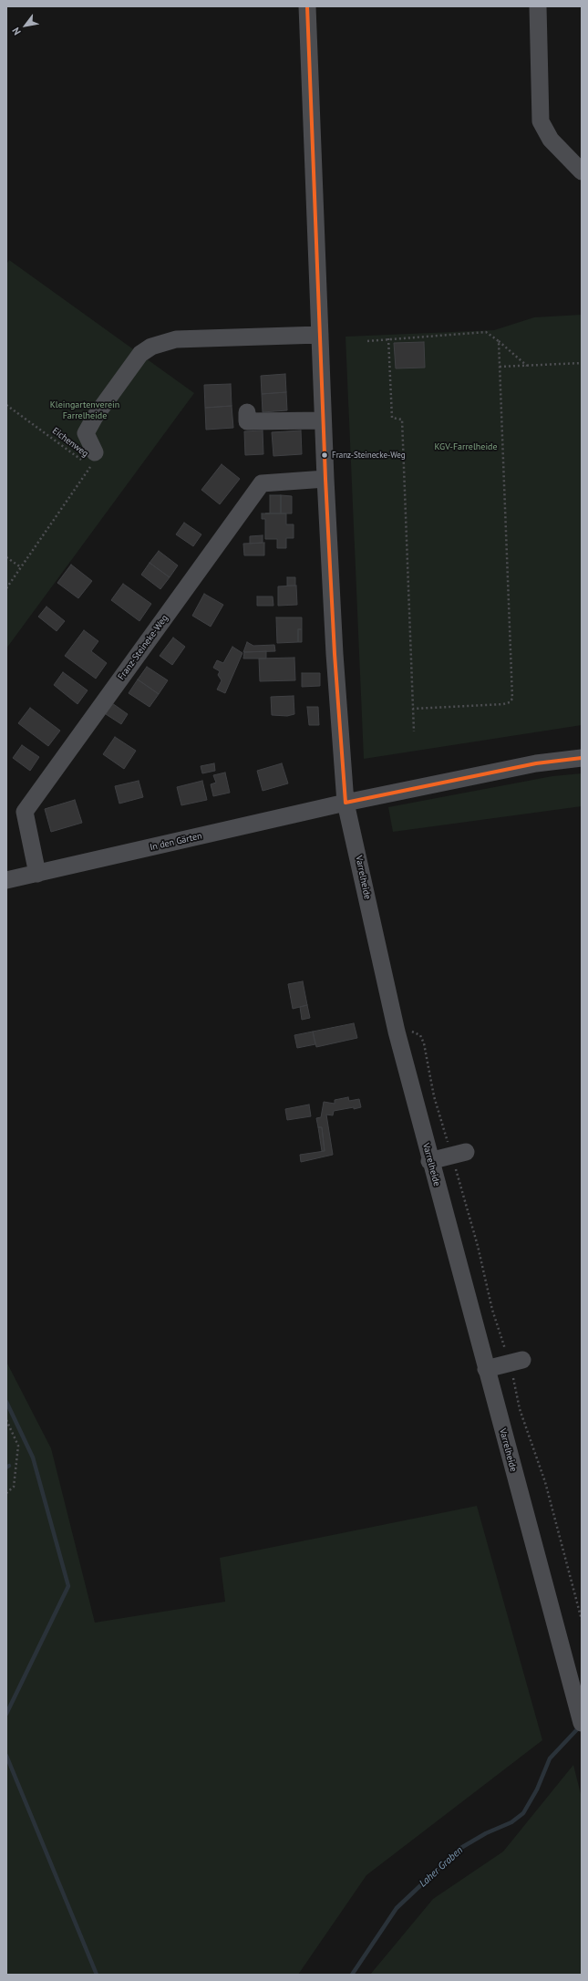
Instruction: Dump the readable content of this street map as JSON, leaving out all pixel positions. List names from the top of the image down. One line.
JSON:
{"streets":{"street":["Franz-Steineke-Weg","In den Gärten","Varrelheide"],"path":["Eichenweg"]},"crossings":[["Franz-Steineke-Weg","In den Gärten"],["Franz-Steineke-Weg","Varrelheide"],["In den Gärten","Varrelheide"]],"water":["Laher Graben"],"parks":["Kleingartenverein Farrelheide","KGV-Farrelheide"],"places":["Franz-Steinecke-Weg"],"north":"bottom left"}
